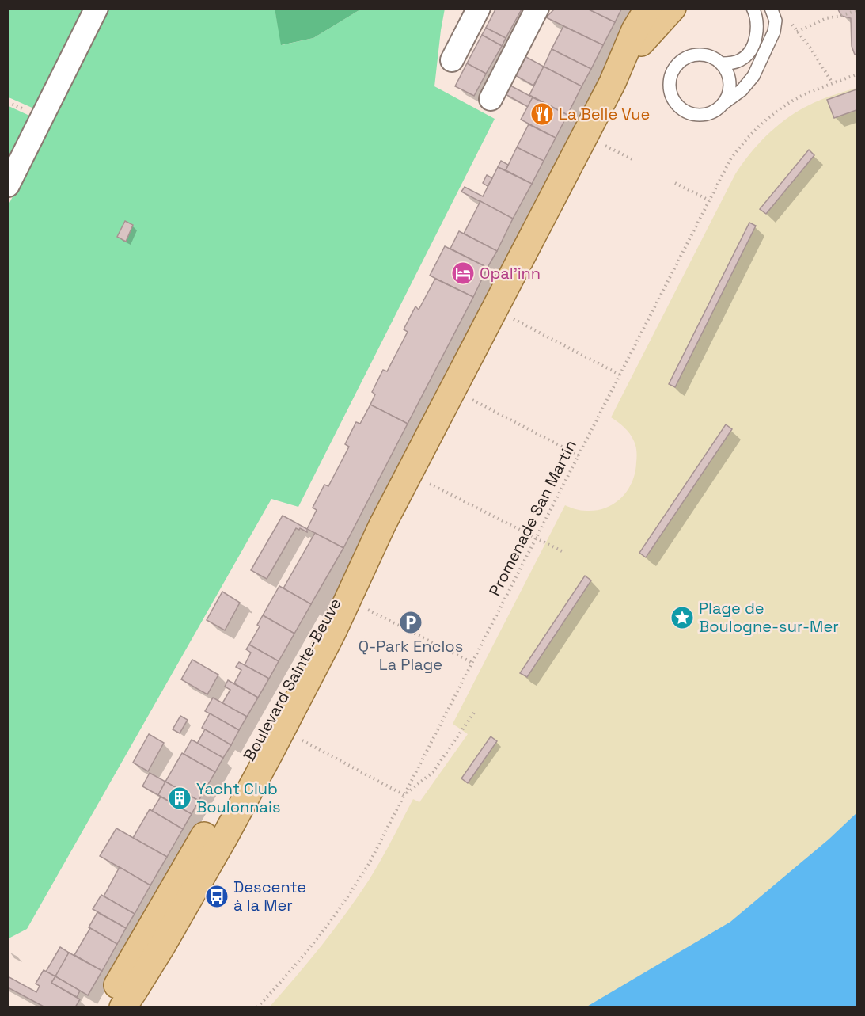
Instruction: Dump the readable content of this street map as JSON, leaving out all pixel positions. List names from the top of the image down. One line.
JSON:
{"streets":{"main road":["Boulevard Sainte-Beuve"],"path":["Promenade San Martin"]},"places":{"restaurant":["La Belle Vue"],"hotel":["Opal’inn"],"place":["Plage de Boulogne-sur-Mer"],"parking":["Q-Park Enclos La Plage"],"building":["Yacht Club Boulonnais"],"bus stop":["Descente à la Mer"]}}
